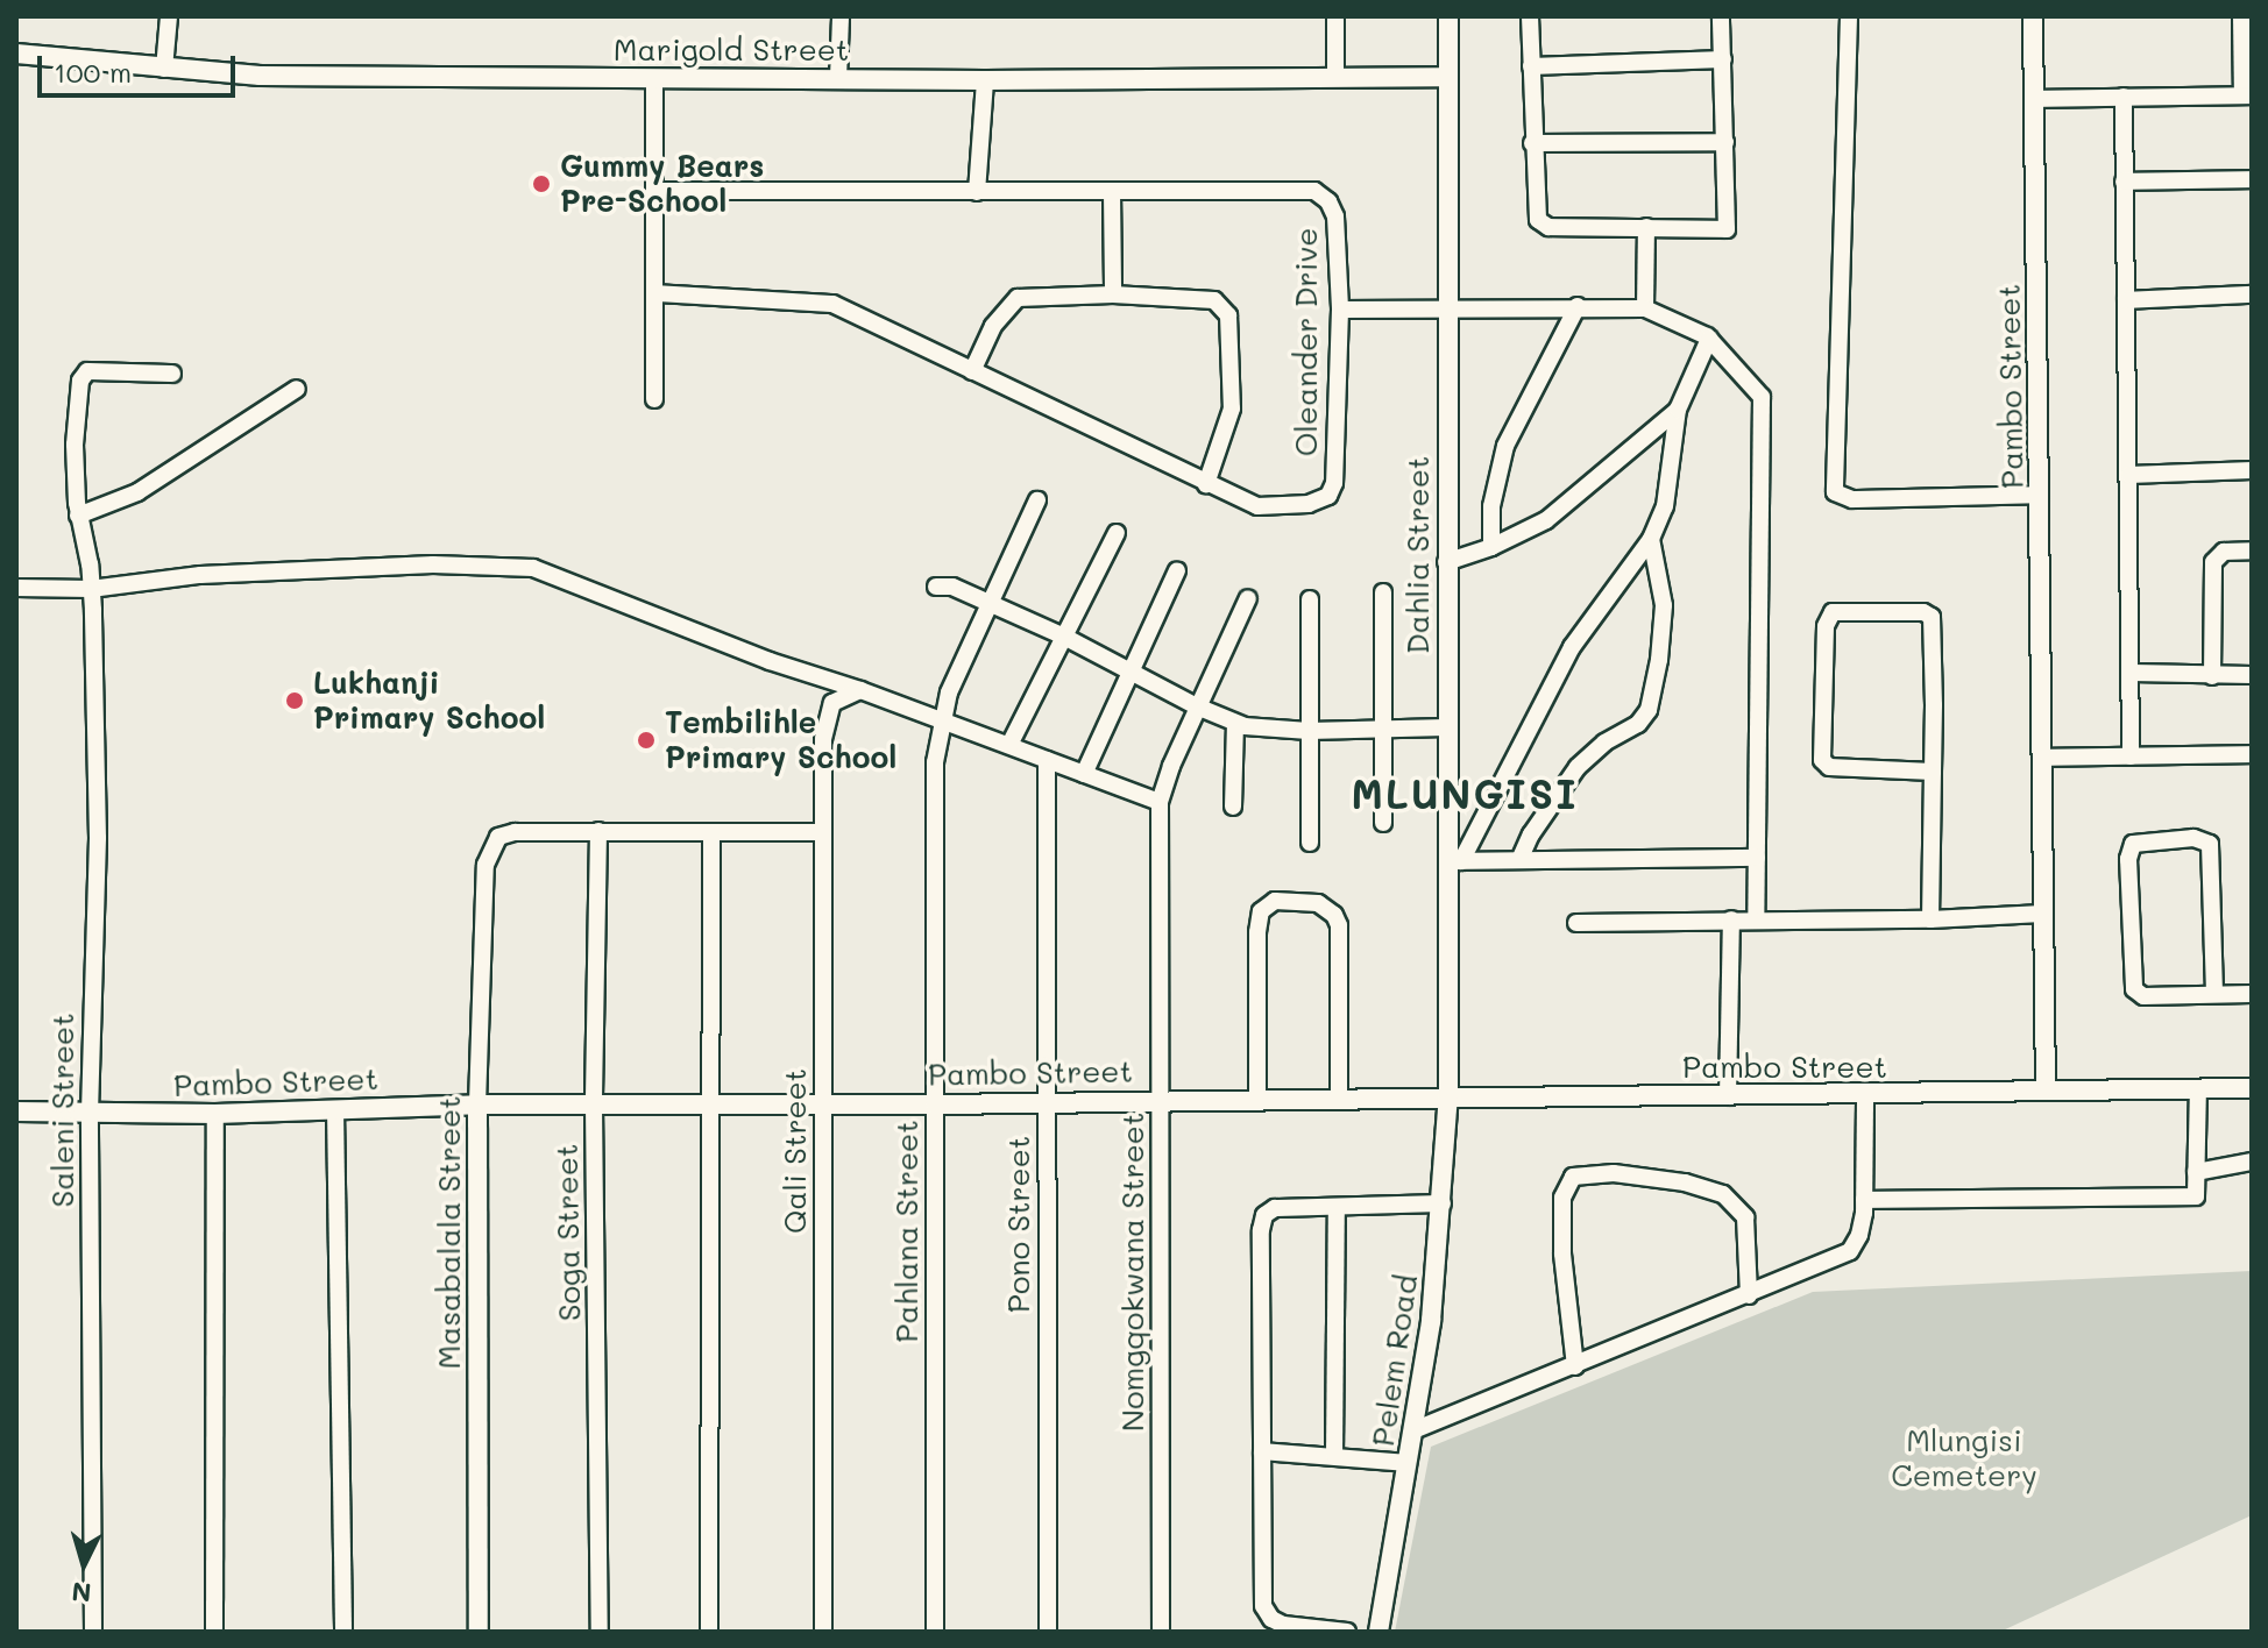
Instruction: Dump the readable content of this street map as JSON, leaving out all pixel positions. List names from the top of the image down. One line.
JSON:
{"streets":{"street":["Marigold Street","Oleander Drive","Pambo Street","Dahlia Street","Saleni Street","Qali Street","Pono Street","Pahlana Street","Masabalala Street","Soga Street","Nomgqokwana Street","Pelem Road"]},"crossings":[["Marigold Street","Dahlia Street"],["Pambo Street","Dahlia Street"],["Pambo Street","Saleni Street"],["Pambo Street","Qali Street"],["Pambo Street","Pono Street"],["Pambo Street","Pahlana Street"],["Pambo Street","Masabalala Street"],["Pambo Street","Soga Street"],["Pambo Street","Nomgqokwana Street"],["Pambo Street","Pelem Road"],["Dahlia Street","Pelem Road"],["Masabalala Street","Soga Street"]],"districts":["MLUNGISI"],"parks":["Mlungisi Cemetery"],"places":["Gummy Bears Pre-School","Lukhanji Primary School","Tembilihle Primary School"],"scale_bar":"100 m","north":"bottom"}
